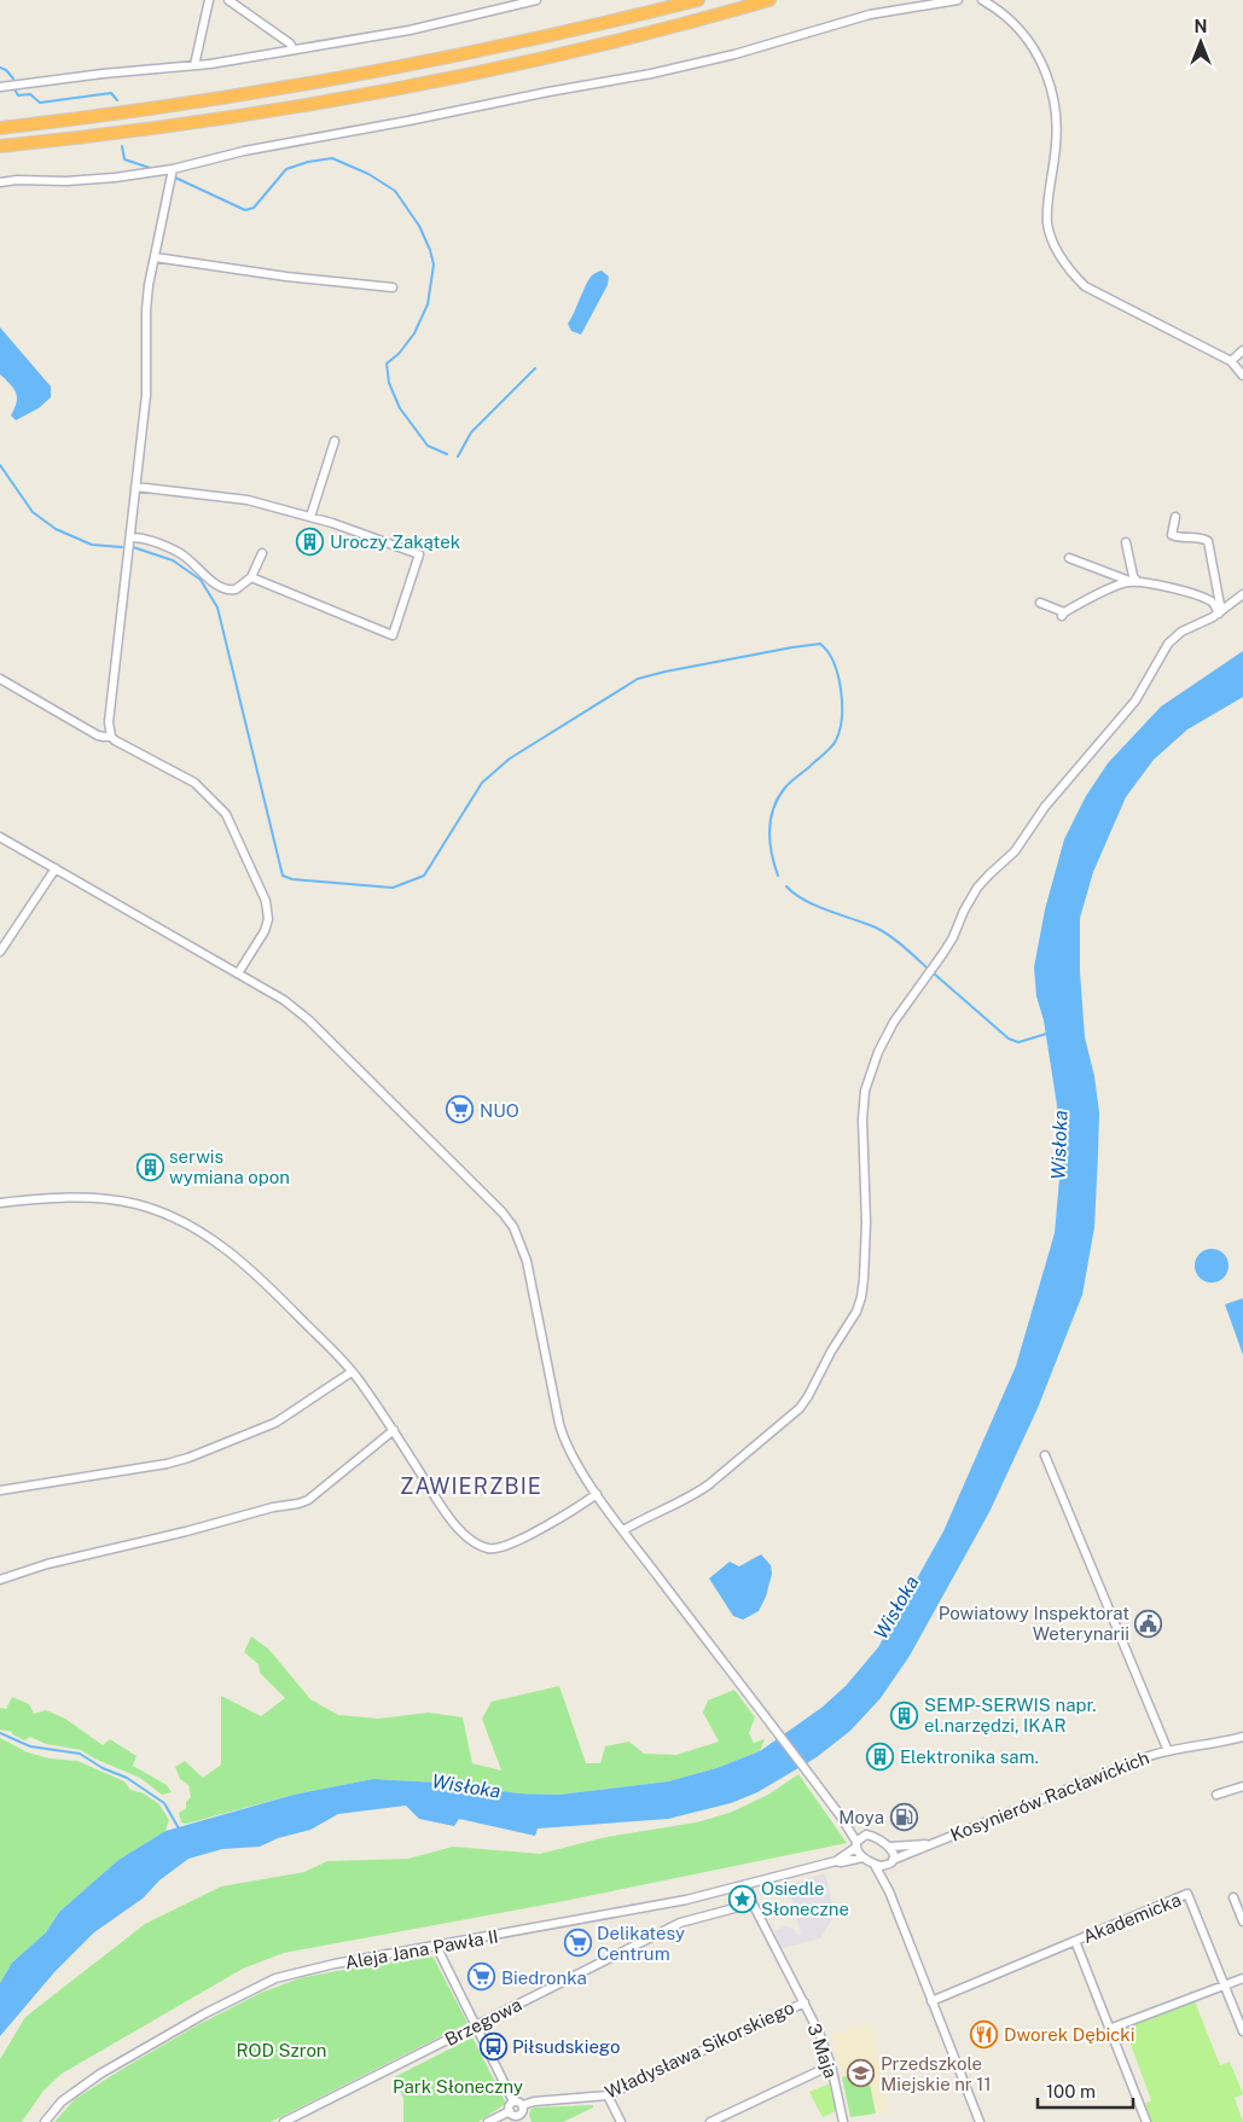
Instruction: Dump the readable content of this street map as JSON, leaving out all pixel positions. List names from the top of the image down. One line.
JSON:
{"streets":{"street":["Kosynierów Racławickich","Akademicka","Aleja Jana Pawła II","Brzegowa","Władysława Sikorskiego","3 Maja"]},"crossings":[["Kosynierów Racławickich","Aleja Jana Pawła II"],["Aleja Jana Pawła II","3 Maja"],["Brzegowa","3 Maja"],["Władysława Sikorskiego","3 Maja"]],"districts":["ZAWIERZBIE"],"water":["Wisłoka"],"parks":["ROD Szron","Park Słoneczny"],"places":{"building":["Uroczy Zakątek","serwis wymiana opon","SEMP-SERWIS napr. el.narzędzi, IKAR","Elektronika sam."],"supermarket":["NUO","Delikatesy Centrum","Biedronka"],"public building":["Powiatowy Inspektorat Weterynarii"],"fuel station":["Moya"],"place":["Osiedle Słoneczne"],"restaurant":["Dworek Dębicki"],"bus stop":["Piłsudskiego"],"school or university":["Przedszkole Miejskie nr 11"]},"scale_bar":"100 m","north":"top"}
